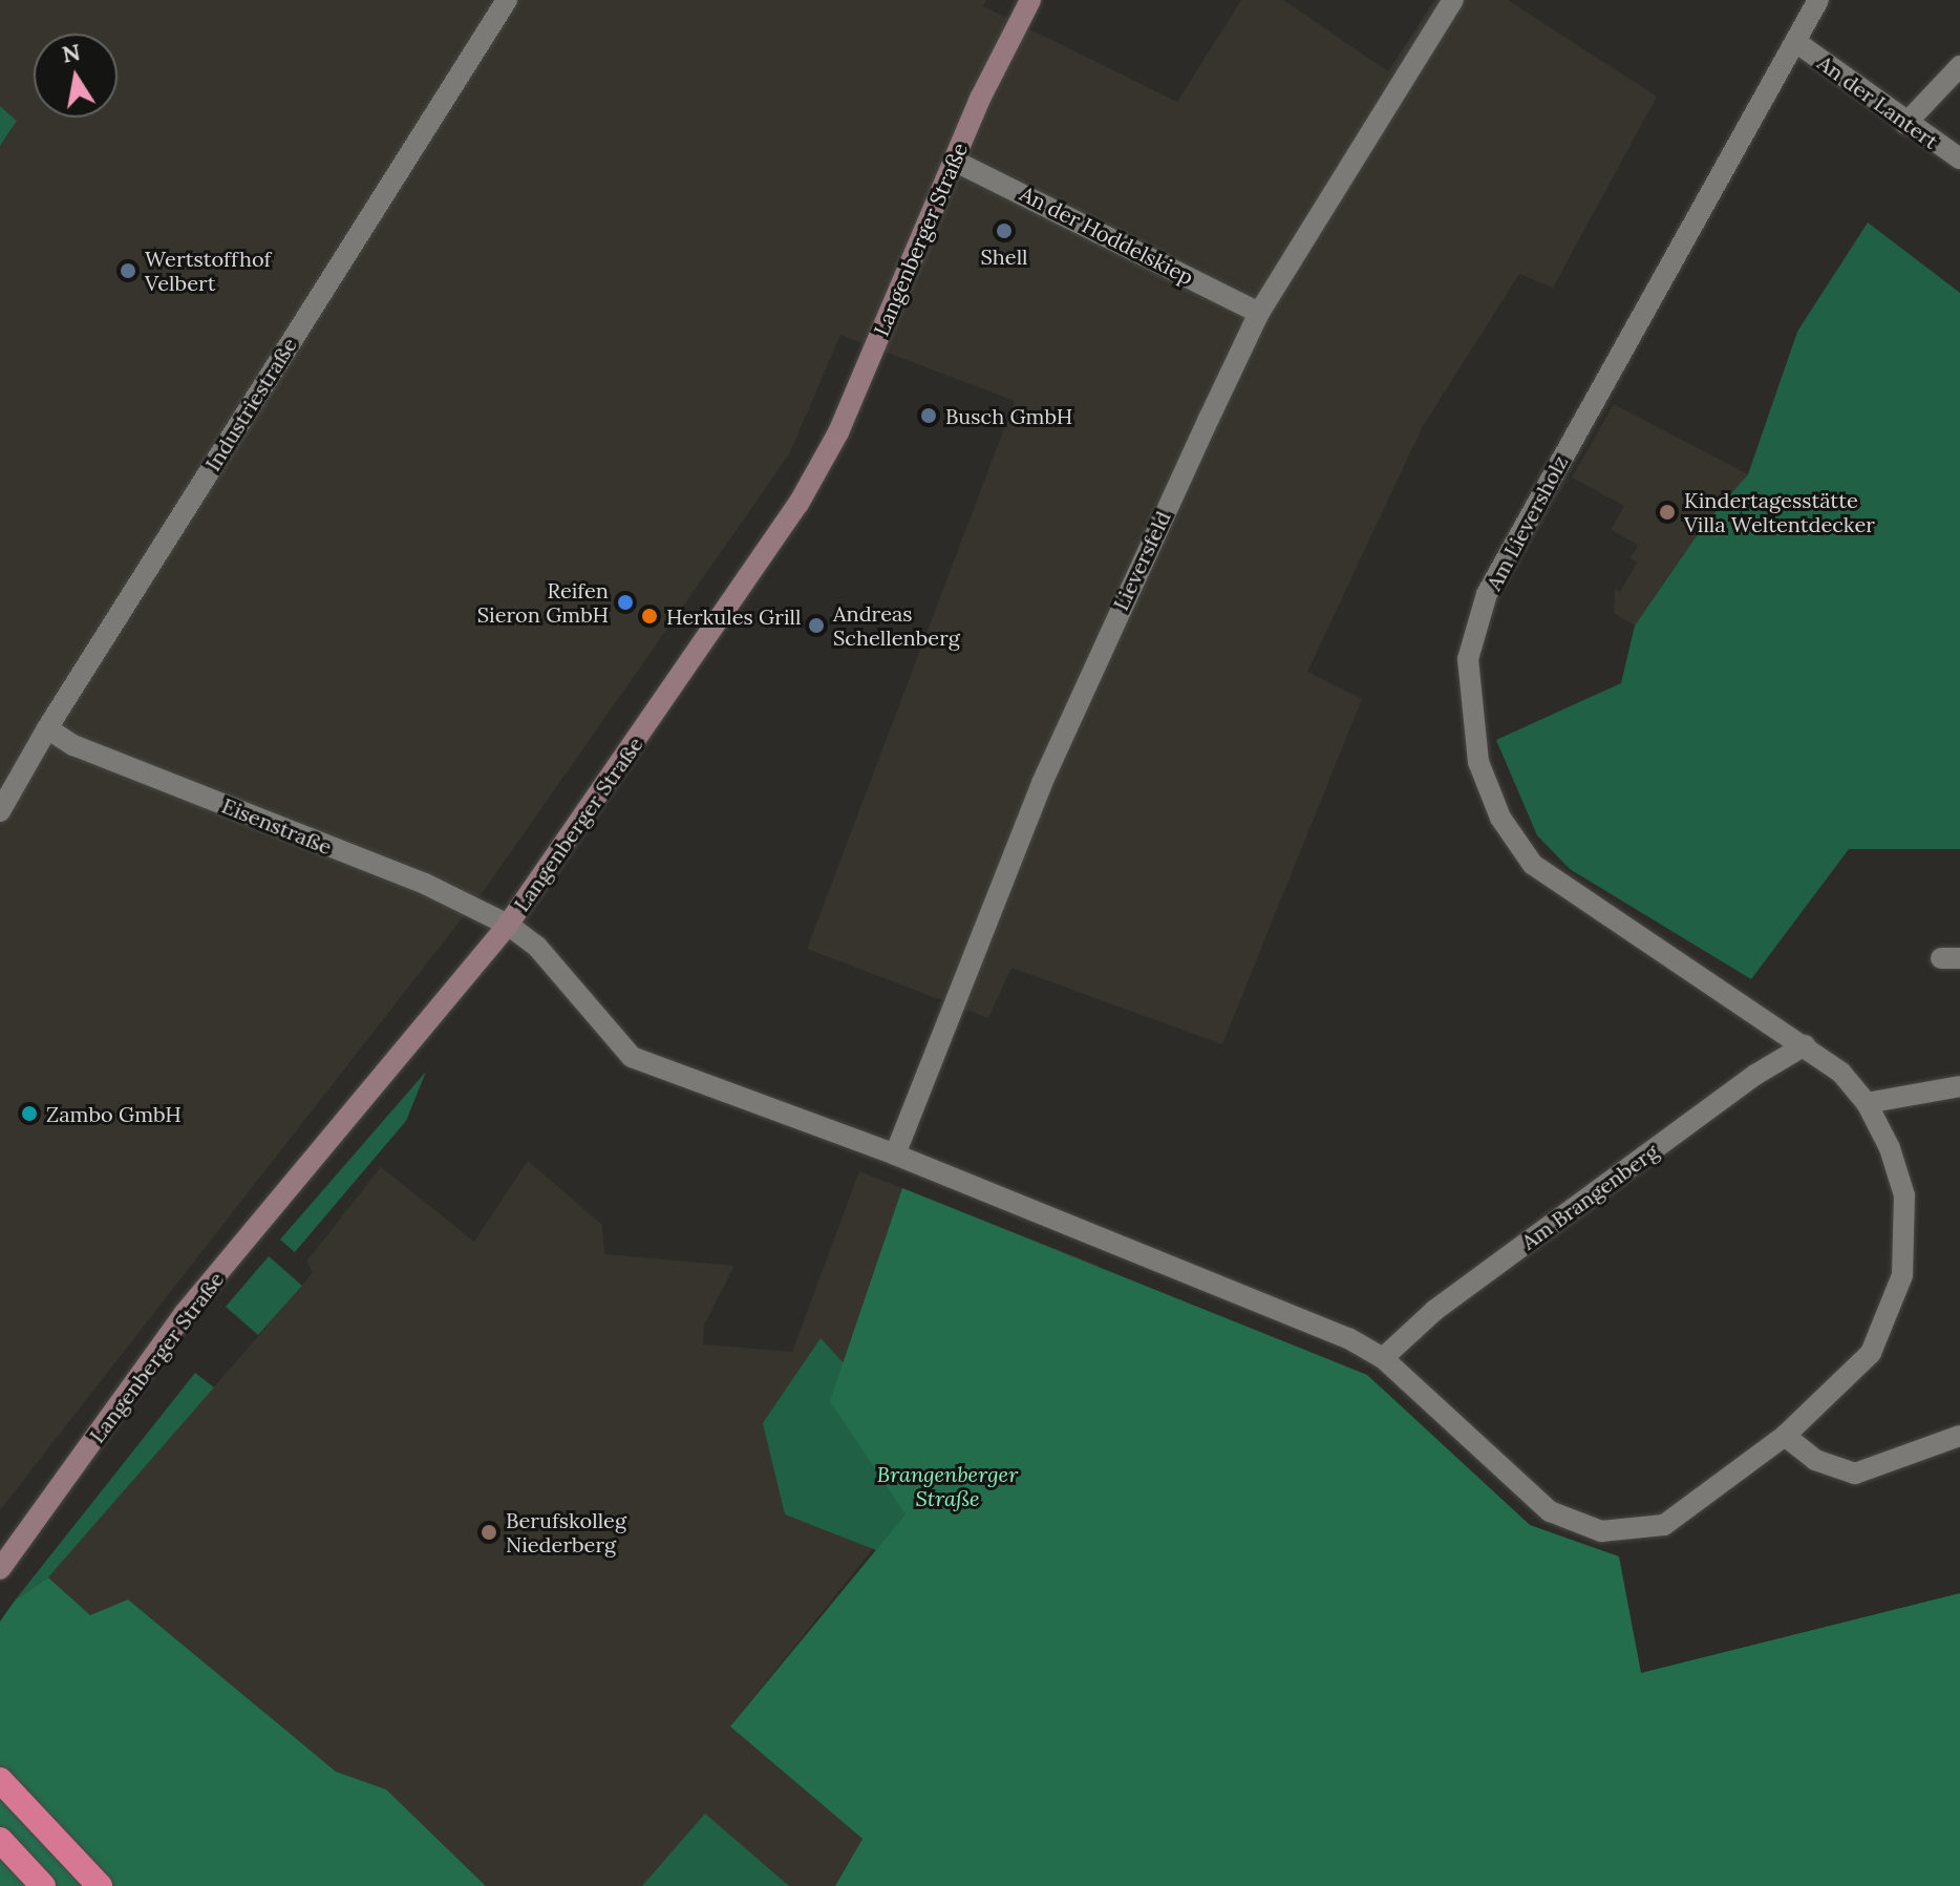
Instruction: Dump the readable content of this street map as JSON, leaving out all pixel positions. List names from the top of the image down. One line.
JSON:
{"streets":{"main road":["Langenberger Straße"],"street":["An der Lantert","An der Hoddelskiep","Industriestraße","Am Lieversholz","Lieversfeld","Eisenstraße","Am Brangenberg"]},"crossings":[["An der Lantert","Am Lieversholz"],["An der Hoddelskiep","Langenberger Straße"],["An der Hoddelskiep","Lieversfeld"],["Langenberger Straße","Eisenstraße"],["Industriestraße","Eisenstraße"],["Am Lieversholz","Am Brangenberg"]],"parks":["Brangenberger Straße"],"places":["Shell","Wertstoffhof Velbert","Busch GmbH","Kindertagesstätte Villa Weltentdecker","Reifen Sieron GmbH","Herkules Grill","Andreas Schellenberg","Zambo GmbH","Berufskolleg Niederberg"],"north":"top"}
